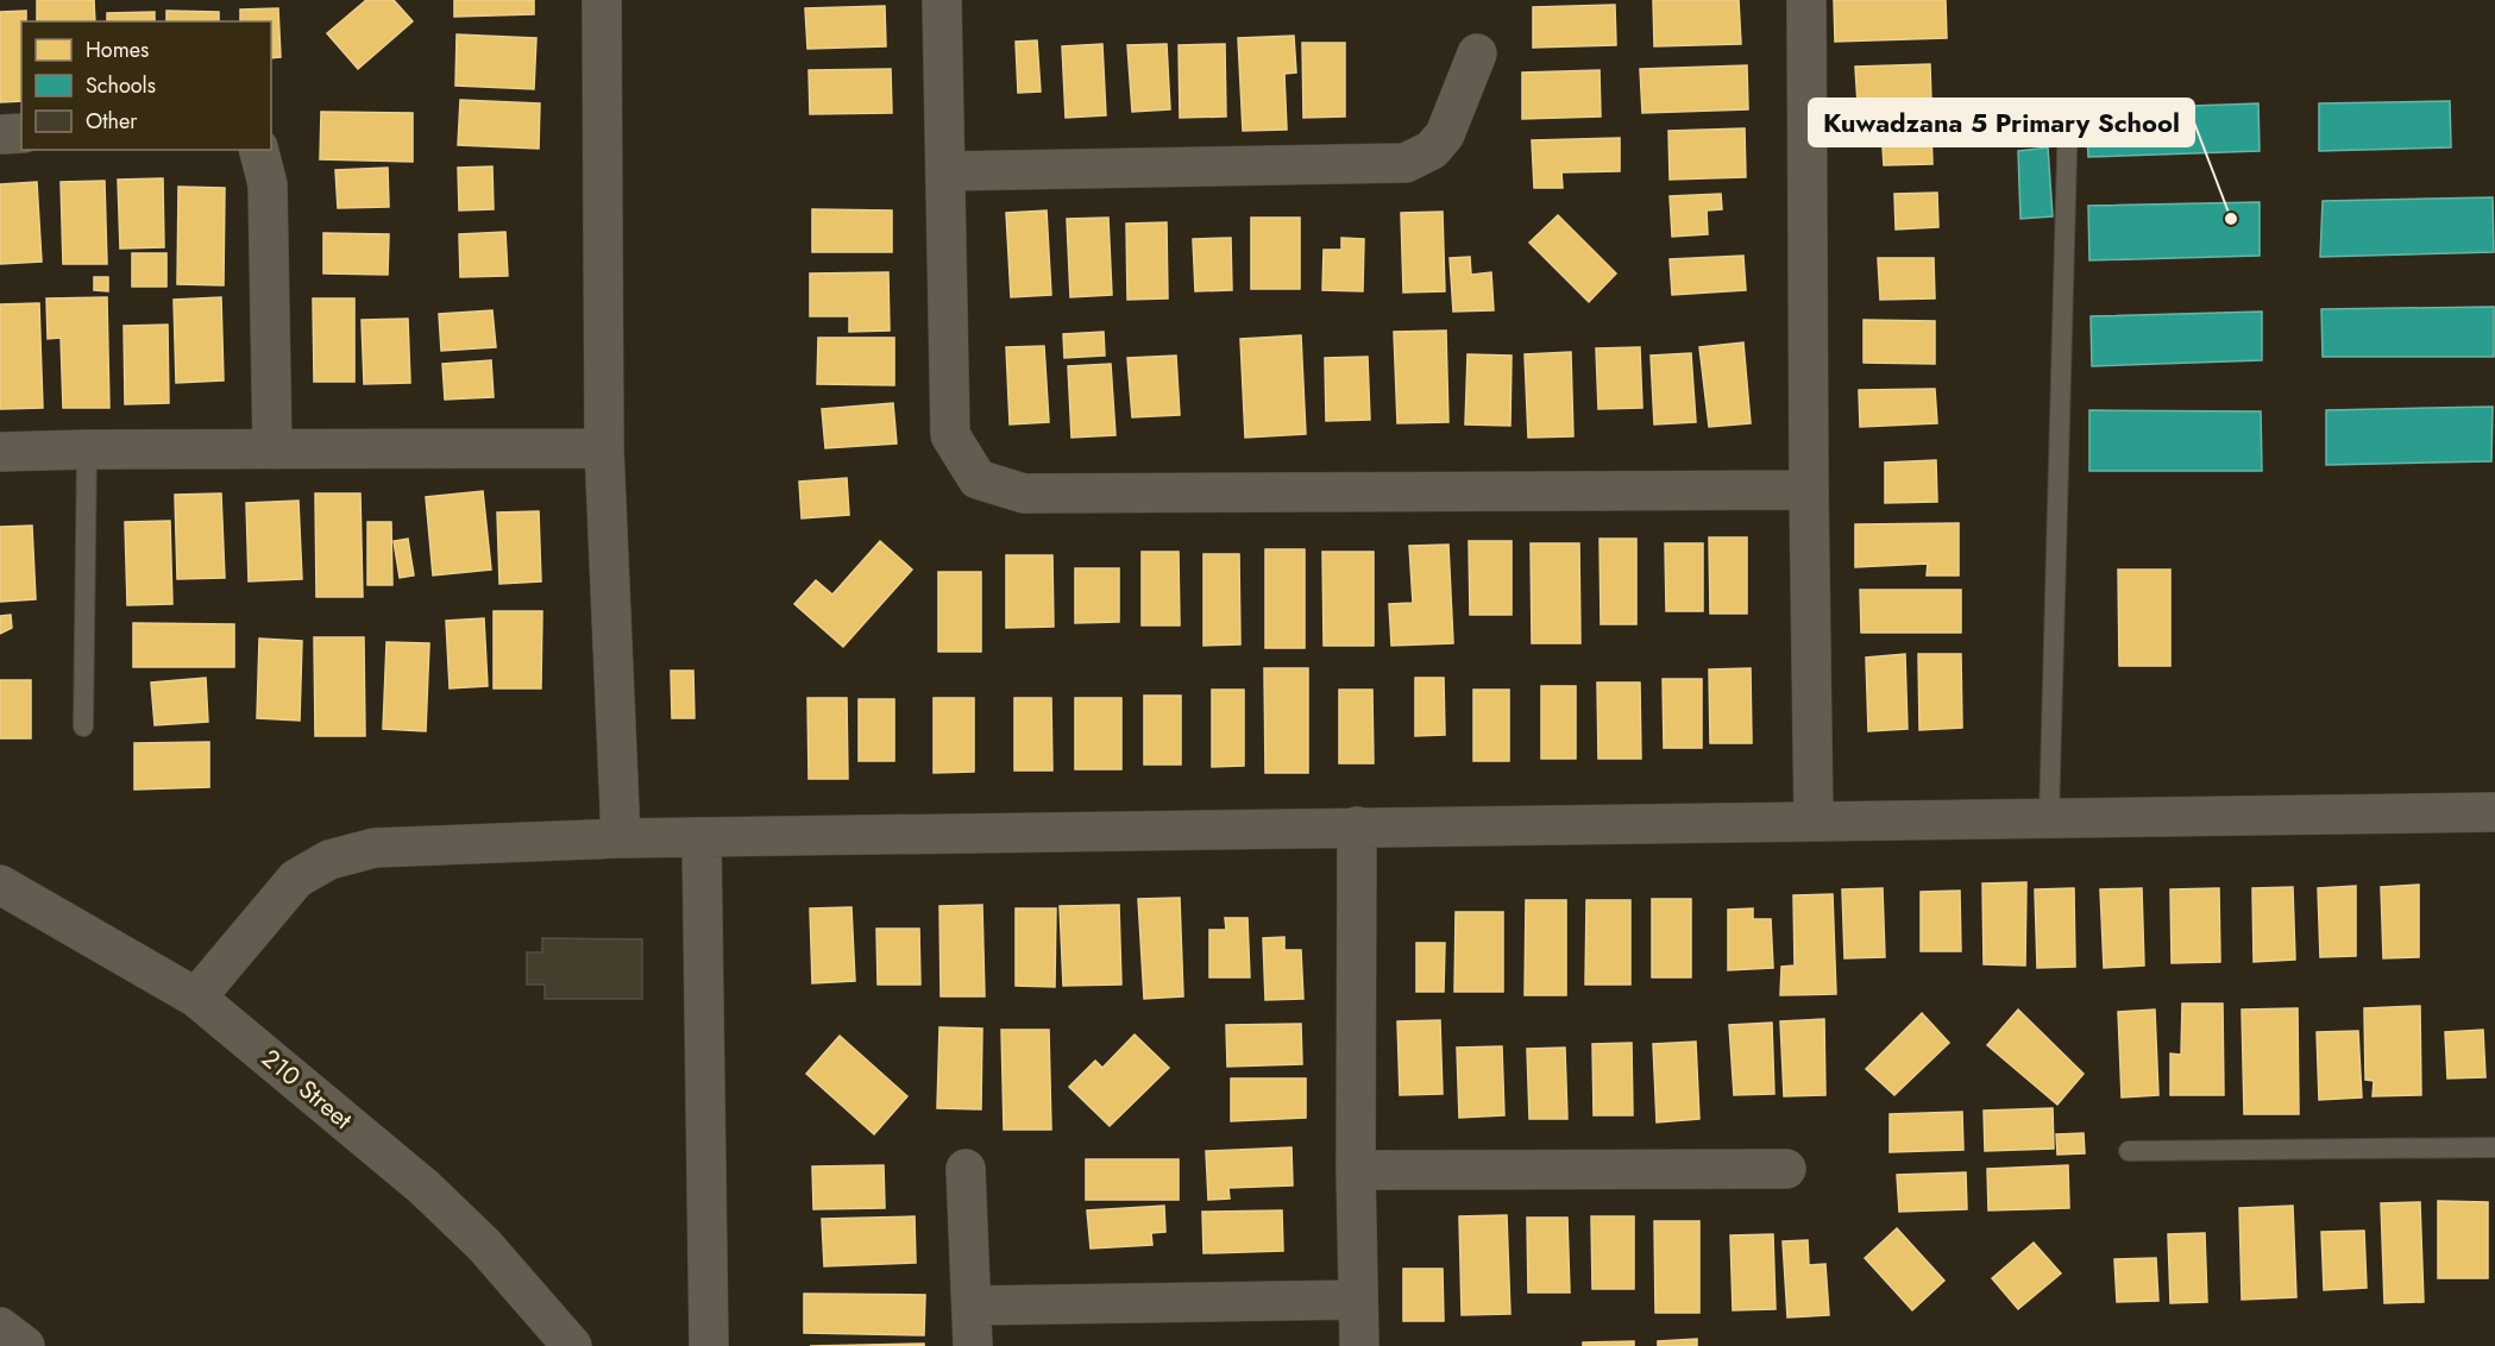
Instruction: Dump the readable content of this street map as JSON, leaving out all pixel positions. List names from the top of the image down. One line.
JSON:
{"streets":{"street":["210 Street"]},"places":["Kuwadzana 5 Primary School"],"legend":["Homes","Schools","Other"]}
